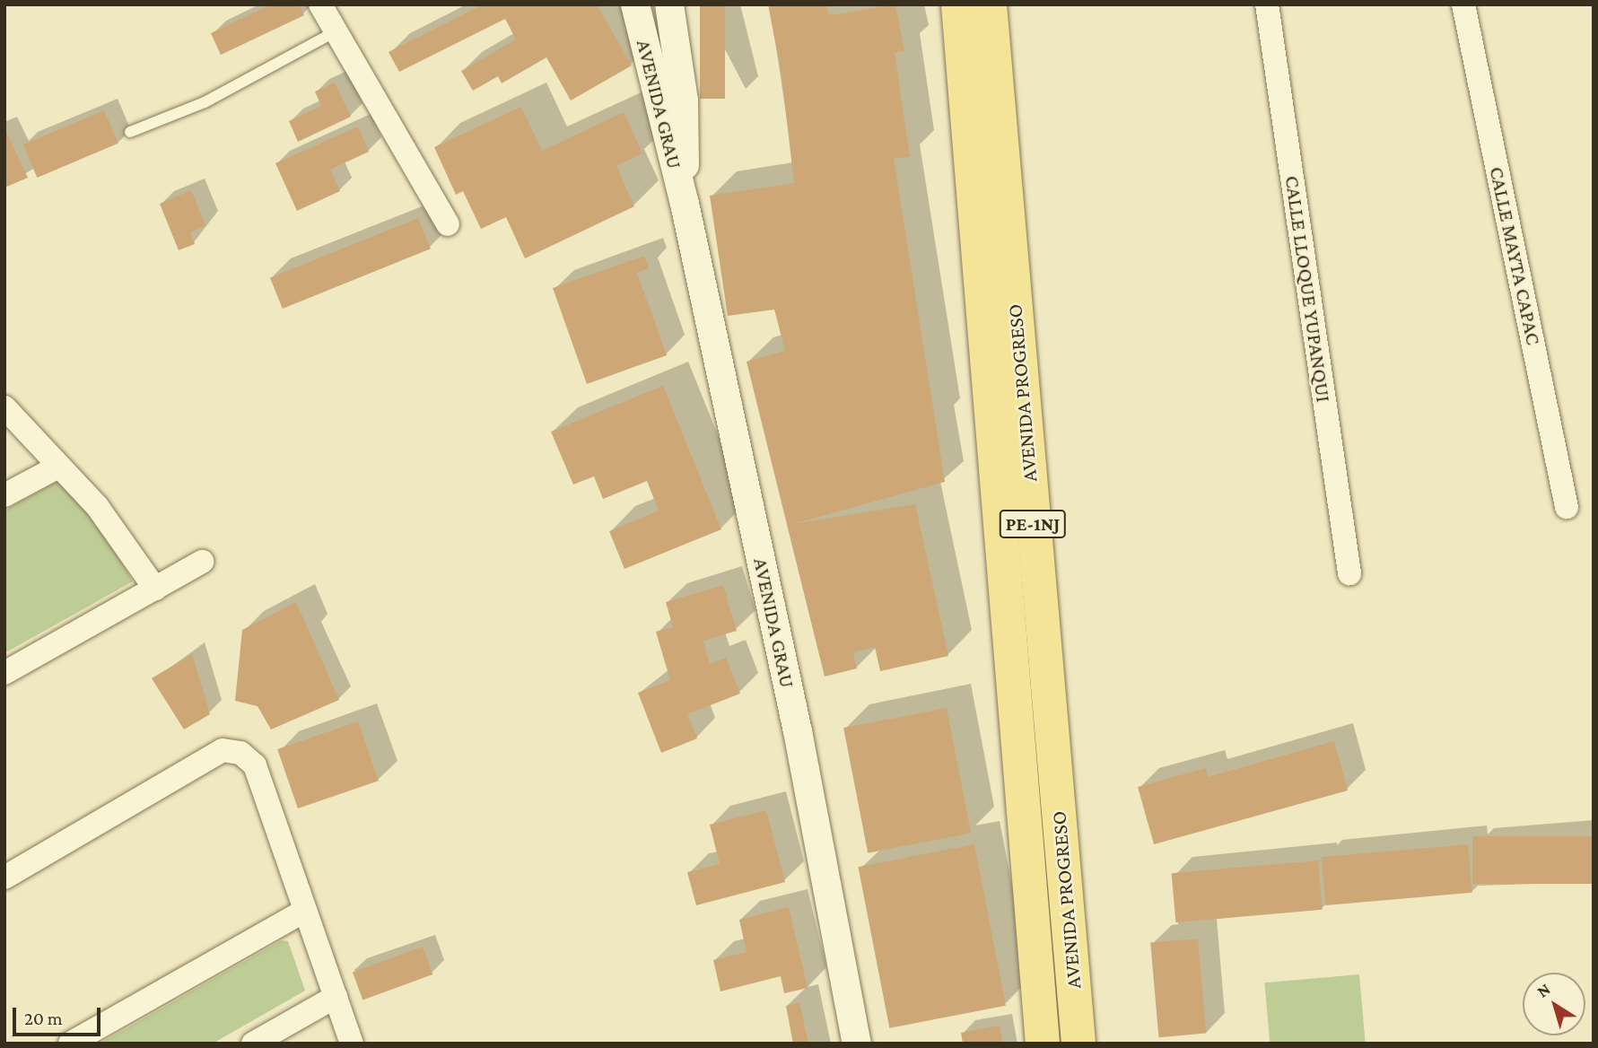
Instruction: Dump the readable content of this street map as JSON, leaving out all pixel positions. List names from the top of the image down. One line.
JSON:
{"streets":{"main road":["AVENIDA PROGRESO","PE-1NJ"],"street":["AVENIDA GRAU","CALLE MAYTA CAPAC","CALLE LLOQUE YUPANQUI"]},"scale_bar":"20 m","north":"top left"}
